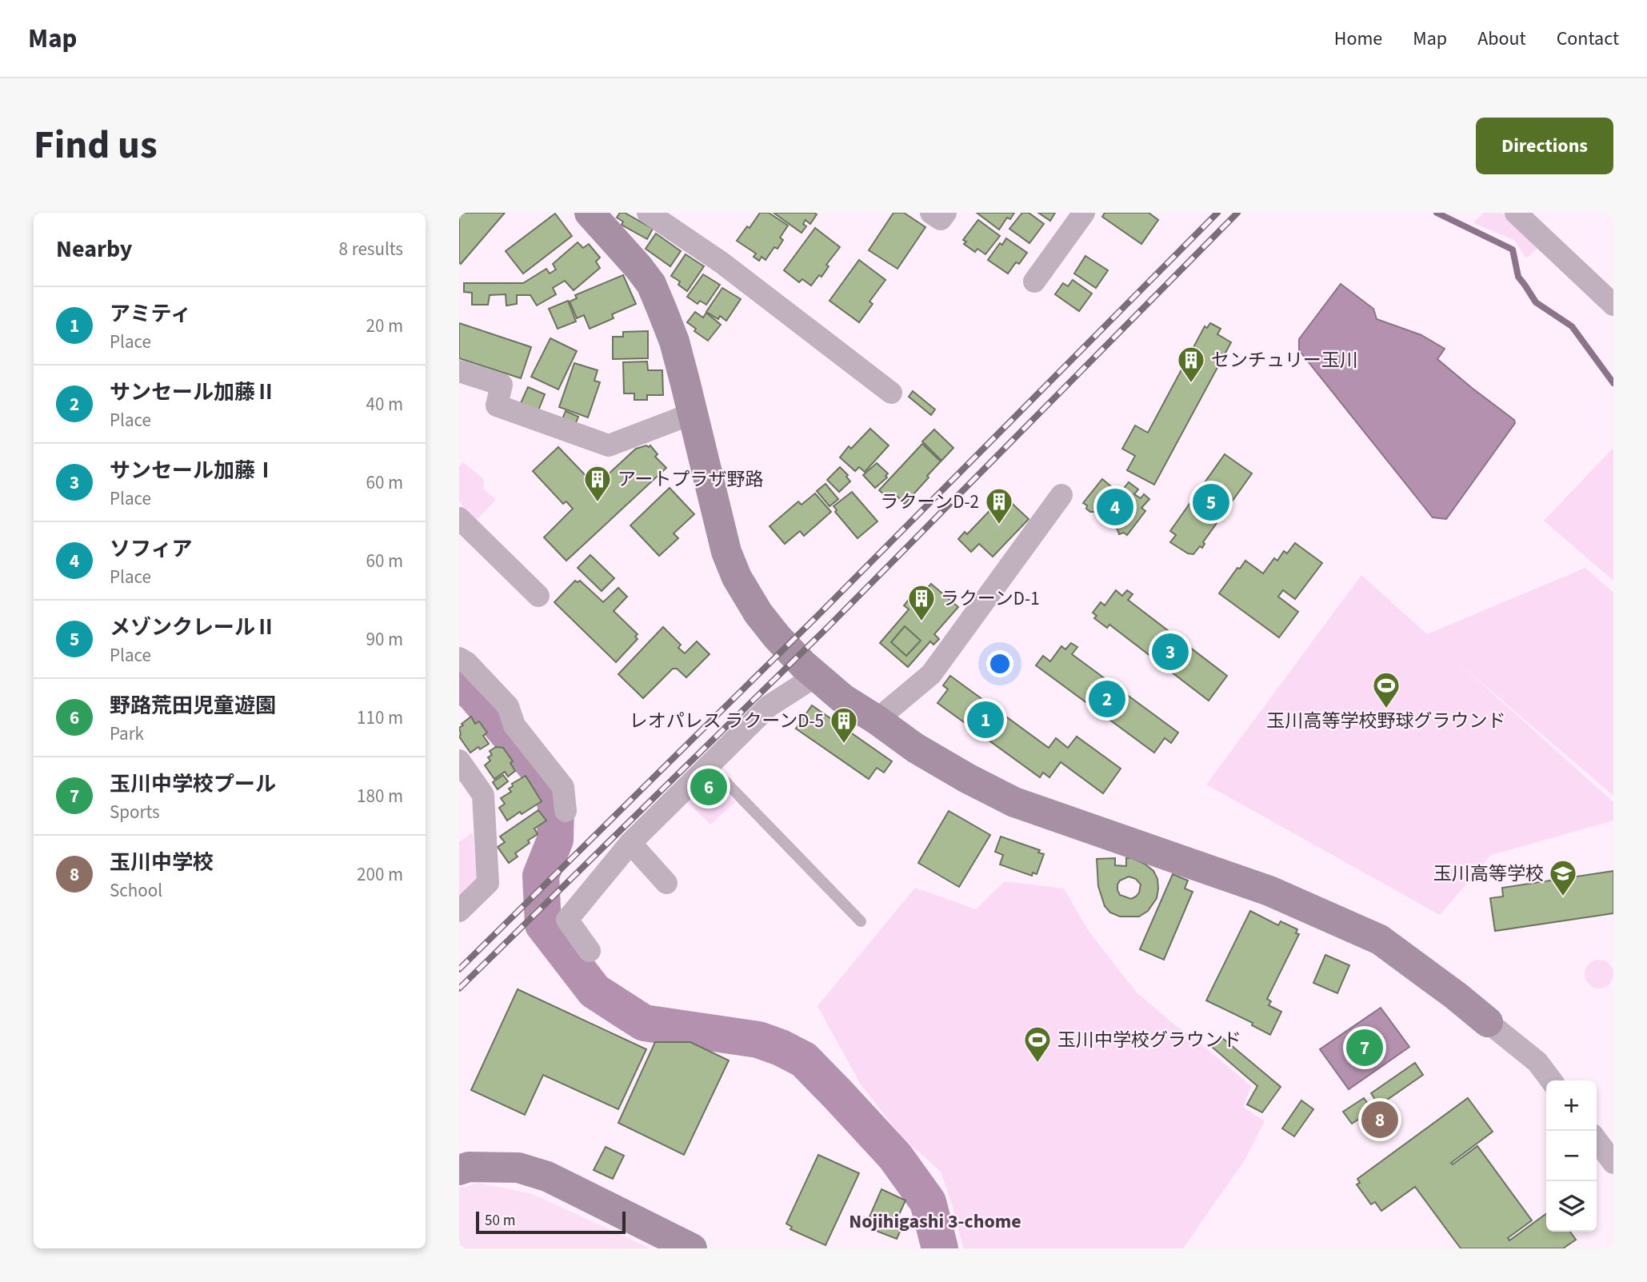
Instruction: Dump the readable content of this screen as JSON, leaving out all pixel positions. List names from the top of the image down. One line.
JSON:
{"districts":["Nojihigashi 3-chome"],"places":{"building":["センチュリー玉川","アートプラザ野路","ラクーンD-2","ラクーンD-1","レオパレス ラクーンD-5"],"sports":["玉川高等学校野球グラウンド","玉川中学校グラウンド"],"school or university":["玉川高等学校"]},"scale_bar":"50 m","page":{"header":"Map","nav":["Home","Map","About","Contact"],"title":"Find us","buttons":"Directions","heading":["Nearby","8 results"],"list":[{"mark":"1","name":"アミティ","note":"Place","value":"20 m"},{"mark":"2","name":"サンセール加藤Ⅱ","note":"Place","value":"40 m"},{"mark":"3","name":"サンセール加藤Ⅰ","note":"Place","value":"60 m"},{"mark":"4","name":"ソフィア","note":"Place","value":"60 m"},{"mark":"5","name":"メゾンクレールⅡ","note":"Place","value":"90 m"},{"mark":"6","name":"野路荒田児童遊園","note":"Park","value":"110 m"},{"mark":"7","name":"玉川中学校プール","note":"Sports","value":"180 m"},{"mark":"8","name":"玉川中学校","note":"School","value":"200 m"}],"pins":["5","4","3","2","1","6","7","8"],"map_buttons":["+","−"],"scale":"50 m"}}
